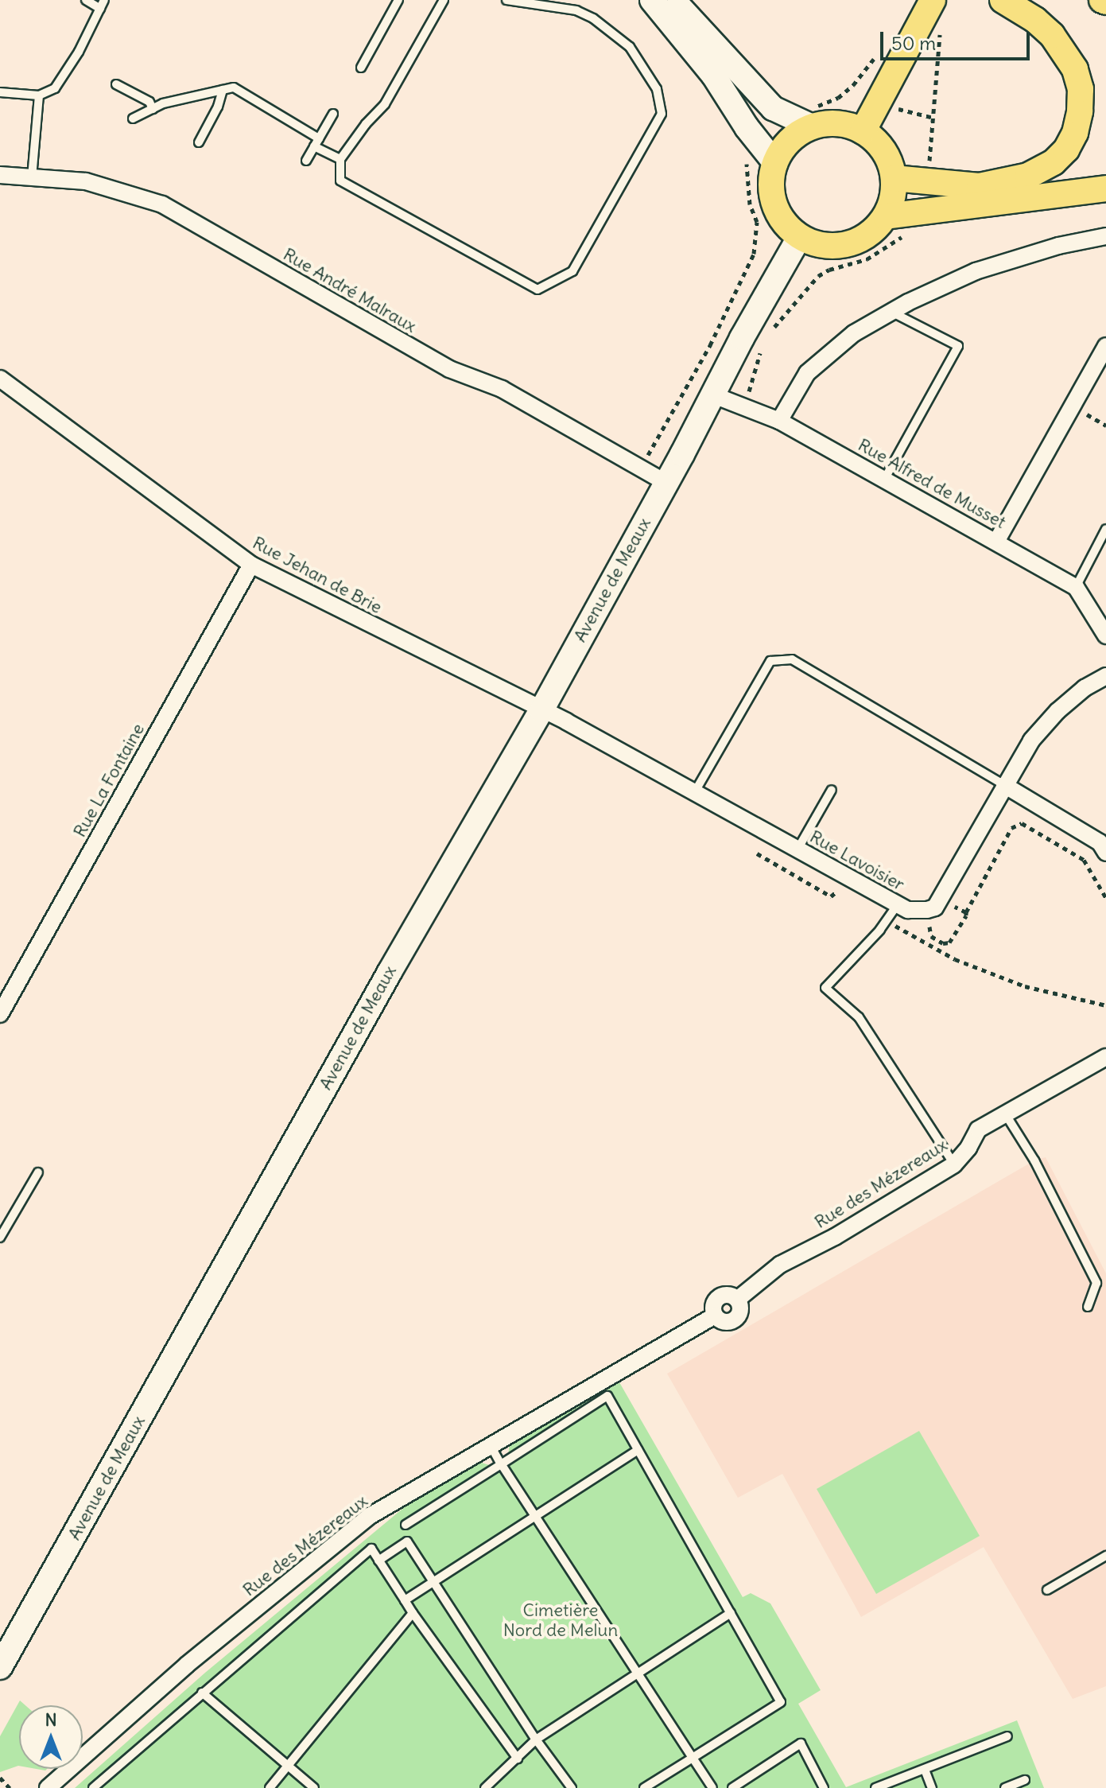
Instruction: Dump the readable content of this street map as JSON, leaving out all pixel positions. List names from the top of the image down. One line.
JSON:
{"streets":{"main road":["Avenue de Meaux"],"street":["Rue André Malraux","Rue Alfred de Musset","Rue Jehan de Brie","Rue La Fontaine","Rue Lavoisier","Rue des Mézereaux"]},"crossings":[["Rue André Malraux","Avenue de Meaux"],["Rue Alfred de Musset","Avenue de Meaux"],["Rue Jehan de Brie","Avenue de Meaux"],["Rue Jehan de Brie","Rue La Fontaine"],["Rue Jehan de Brie","Rue Lavoisier"],["Avenue de Meaux","Rue Lavoisier"]],"parks":["Cimetière Nord de Melun"],"scale_bar":"50 m","north":"top"}
